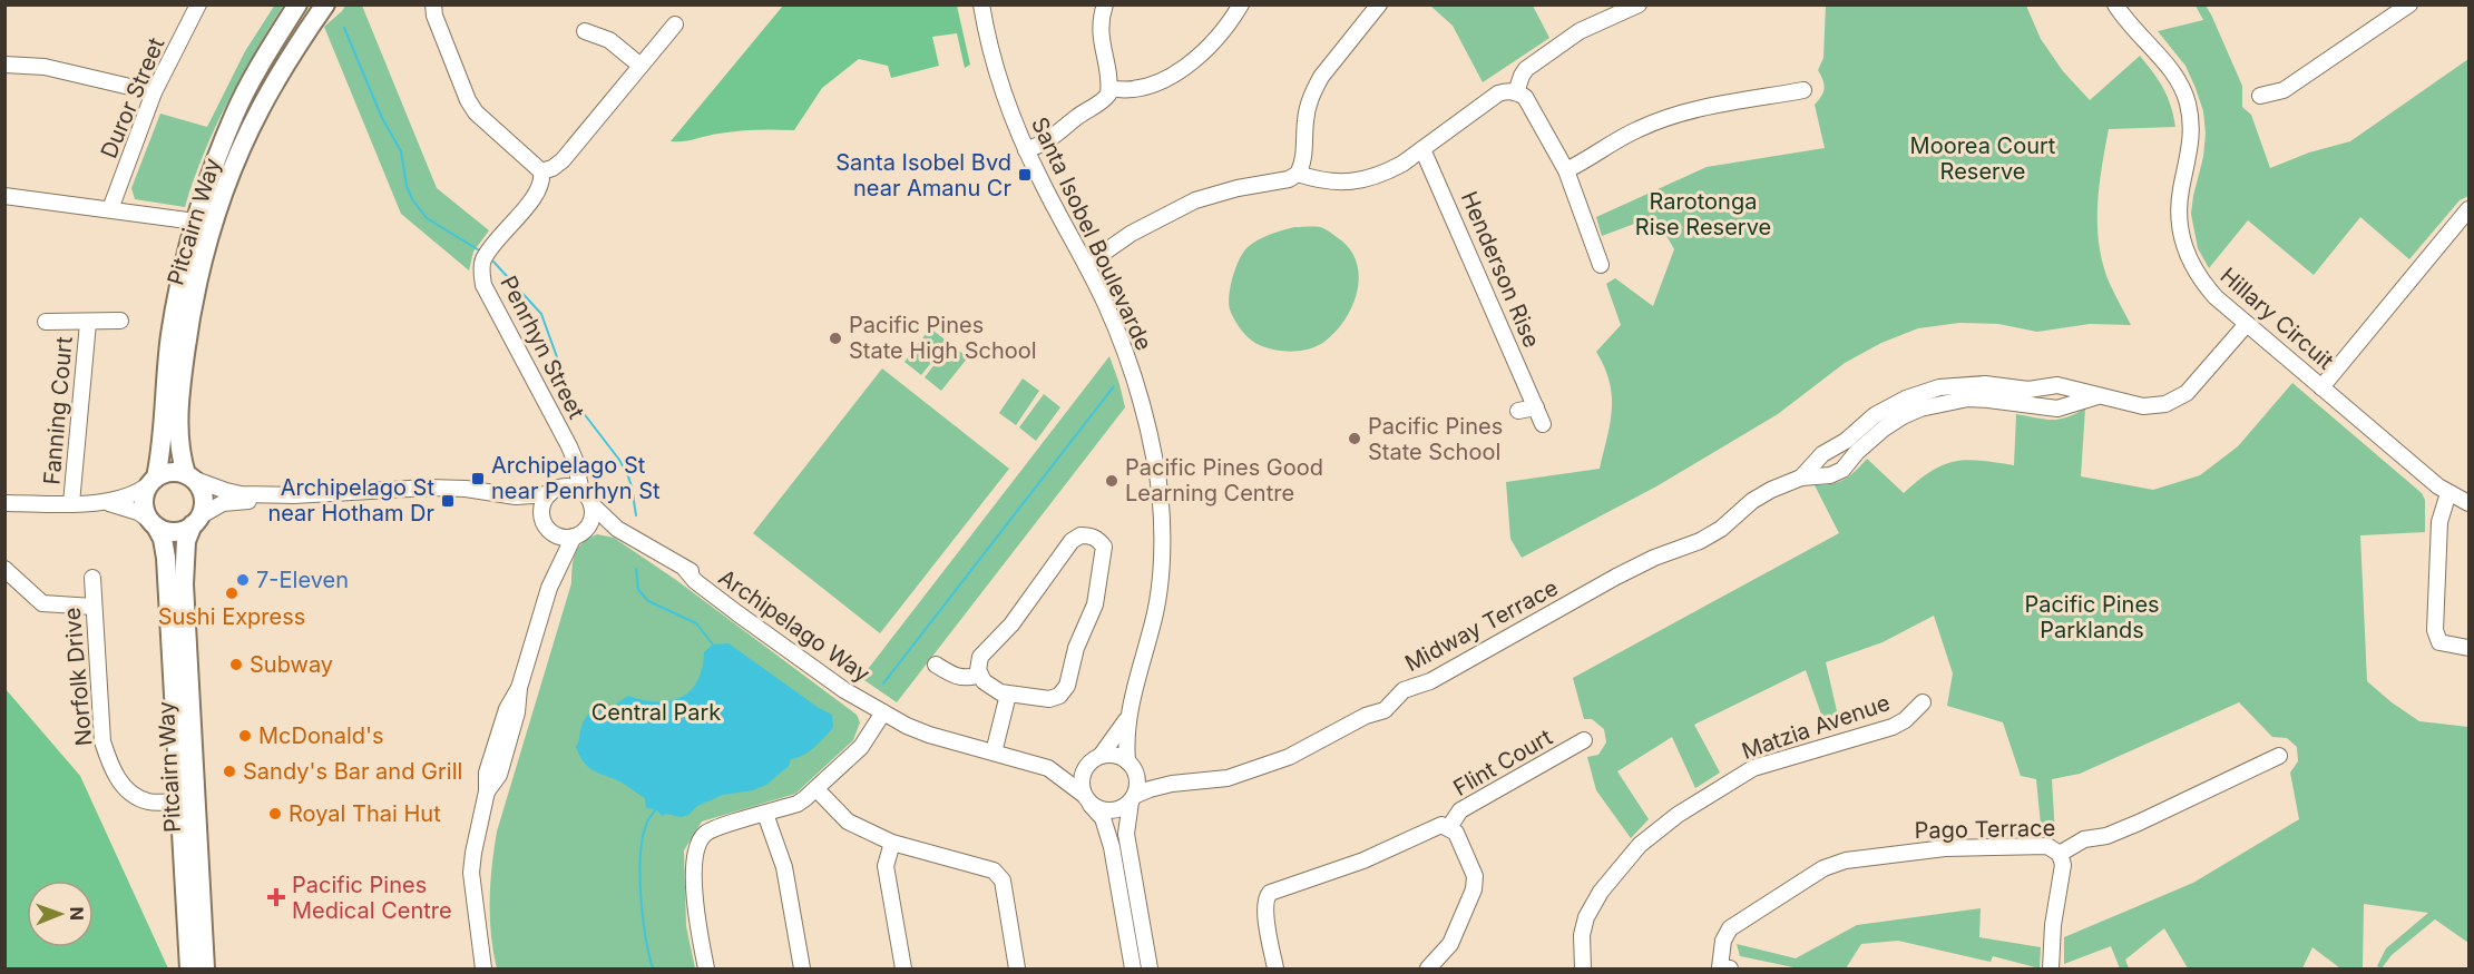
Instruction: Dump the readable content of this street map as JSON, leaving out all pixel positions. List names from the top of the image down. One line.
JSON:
{"streets":{"main road":["Pitcairn Way"],"street":["Duror Street","Santa Isobel Boulevarde","Henderson Rise","Hillary Circuit","Penrhyn Street","Fanning Court","Archipelago Way","Midway Terrace","Norfolk Drive","Matzia Avenue","Flint Court","Pago Terrace"]},"crossings":[["Pitcairn Way","Norfolk Drive"],["Santa Isobel Boulevarde","Archipelago Way"],["Santa Isobel Boulevarde","Midway Terrace"],["Hillary Circuit","Midway Terrace"],["Penrhyn Street","Archipelago Way"],["Archipelago Way","Midway Terrace"]],"parks":["Moorea Court Reserve","Rarotonga Rise Reserve","Pacific Pines Parklands","Central Park"],"places":{"transit":["Santa Isobel Bvd near Amanu Cr","Archipelago St near Penrhyn St","Archipelago St near Hotham Dr"],"other":["Pacific Pines State High School","Pacific Pines State School","Pacific Pines Good Learning Centre","7-Eleven","Sushi Express","Subway","McDonald's","Sandy's Bar and Grill","Royal Thai Hut"],"health":["Pacific Pines Medical Centre"]},"north":"right"}
